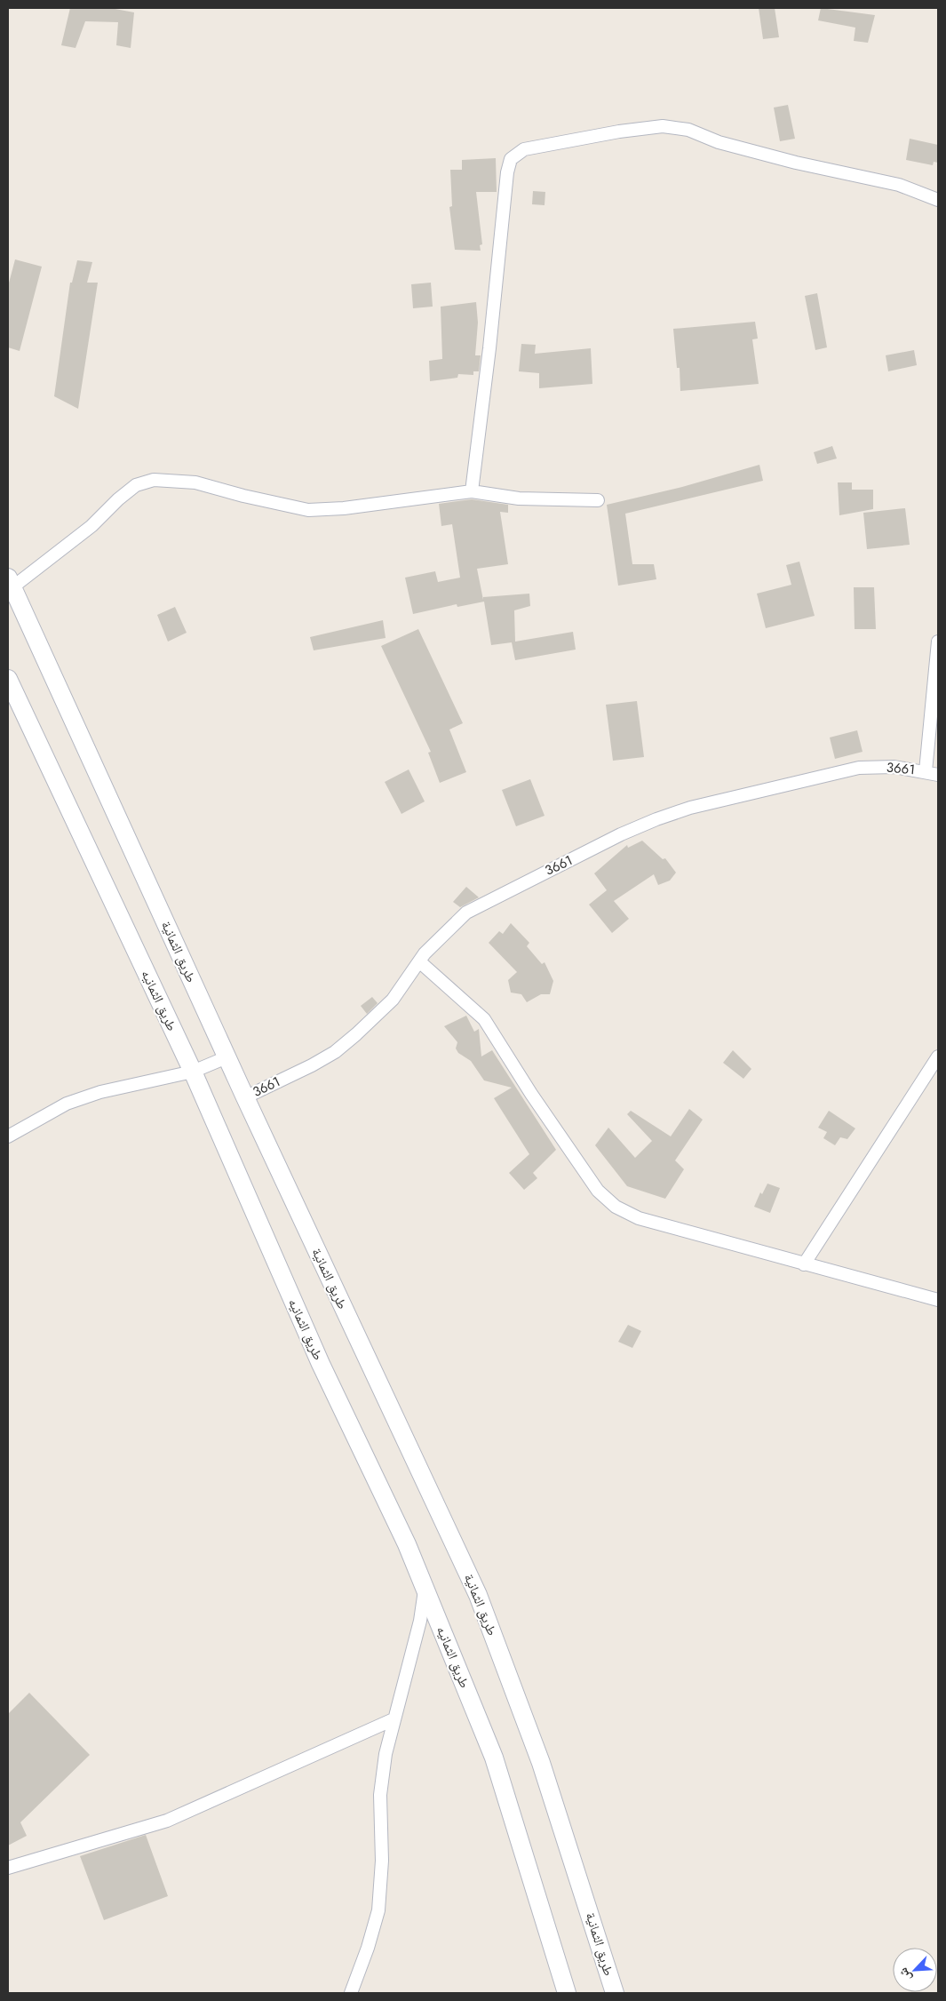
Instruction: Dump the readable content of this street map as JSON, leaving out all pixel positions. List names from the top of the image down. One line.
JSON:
{"streets":{"street":["3661","طريق الثمانية","طريق الثمانيه"]},"crossings":[["3661","طريق الثمانية"]],"north":"bottom left"}
